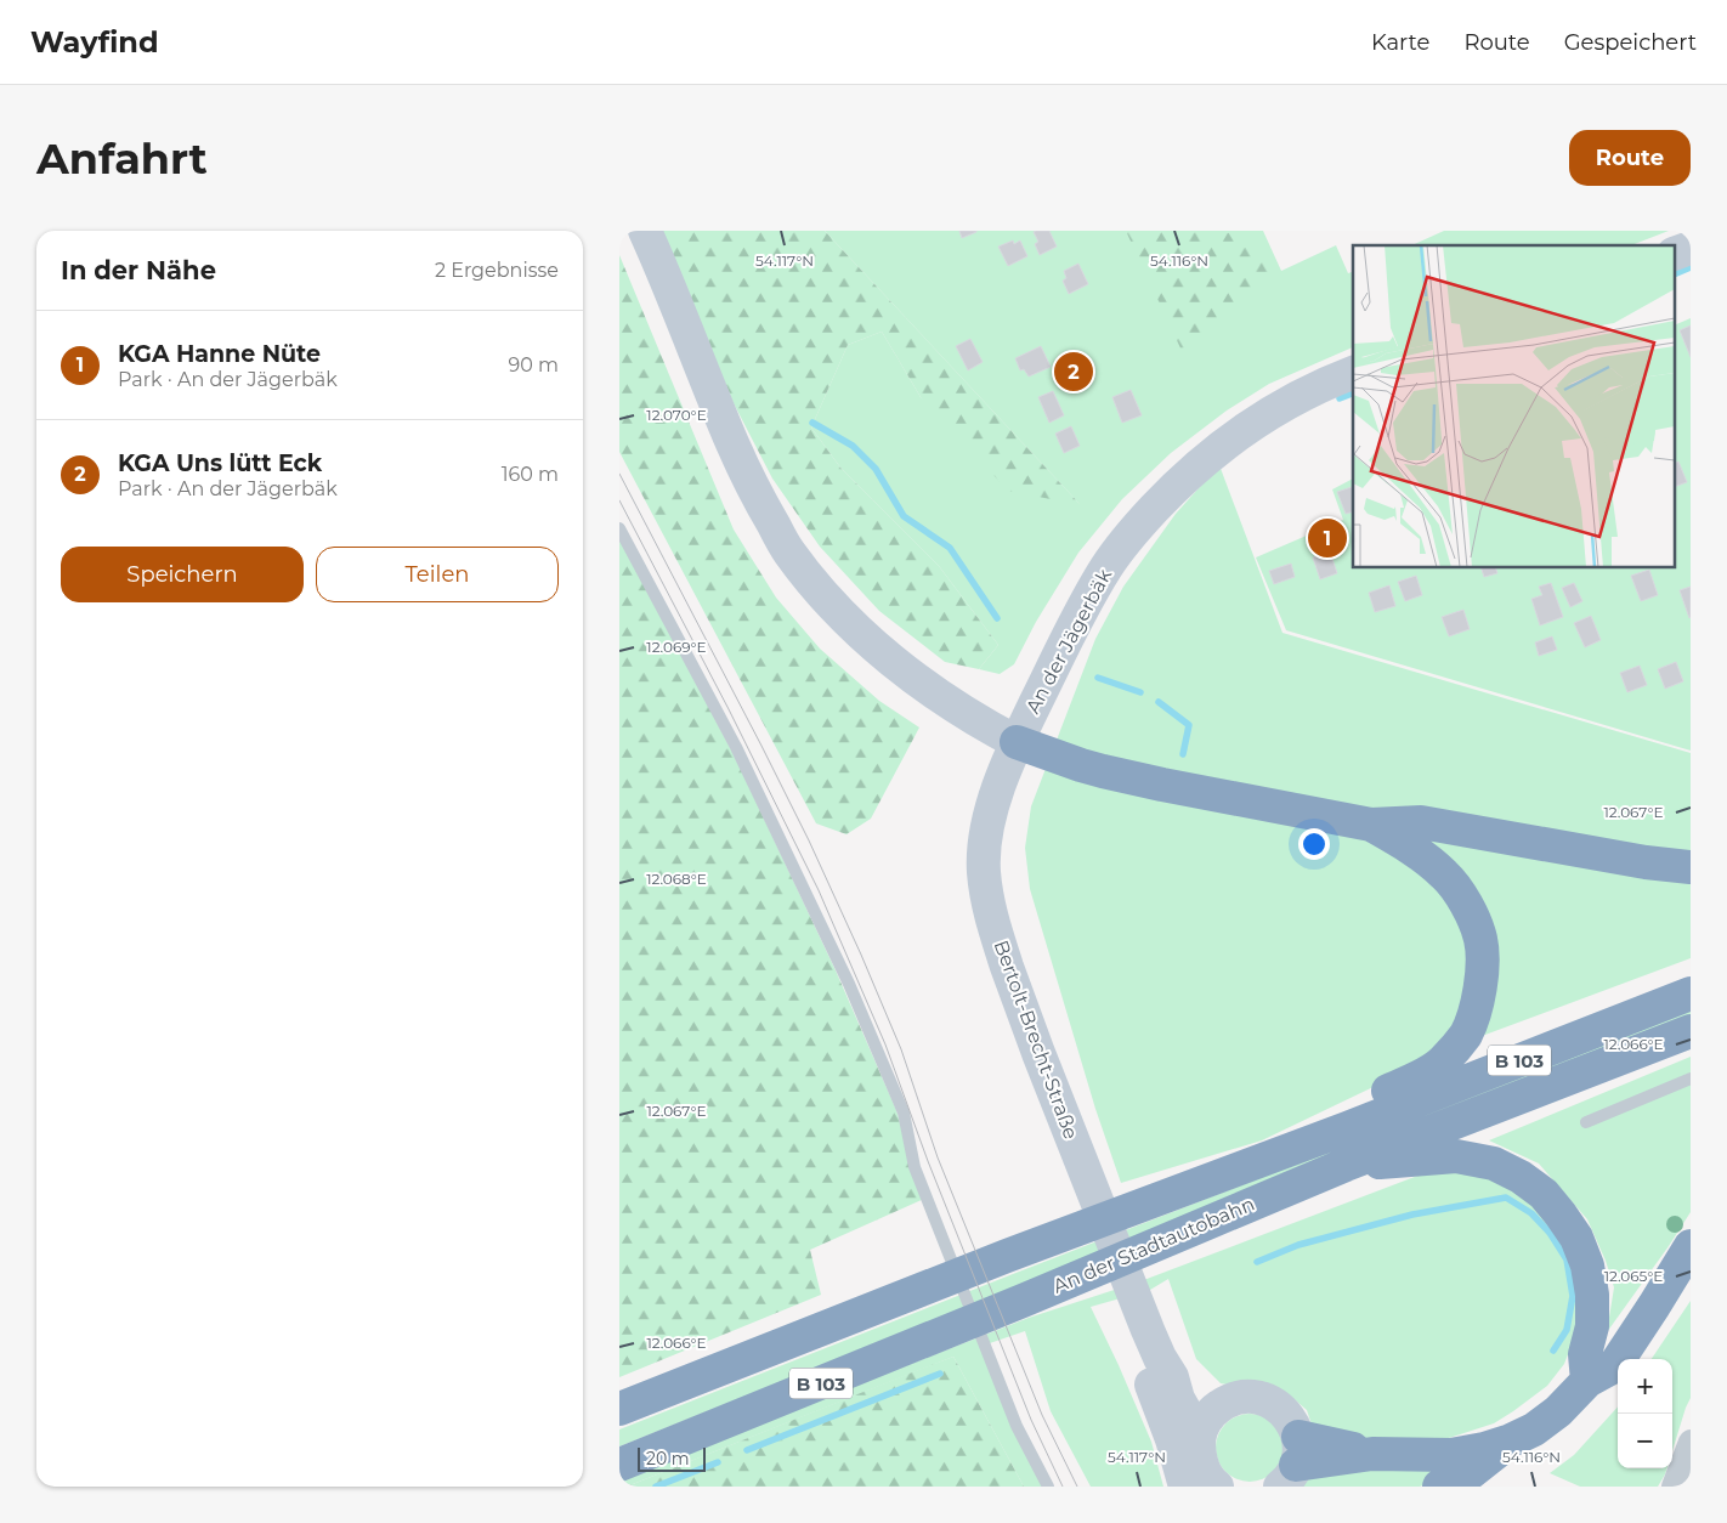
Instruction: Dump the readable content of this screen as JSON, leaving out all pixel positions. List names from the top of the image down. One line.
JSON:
{"streets":{"highway":["B 103","An der Stadtautobahn"],"street":["An der Jägerbäk","Bertolt-Brecht-Straße"]},"crossings":[["An der Jägerbäk","Bertolt-Brecht-Straße"]],"scale_bar":"20 m","page":{"header":"Wayfind","nav":["Karte","Route","Gespeichert"],"buttons":["Route",["Speichern","Teilen"]],"title":"Anfahrt","heading":["In der Nähe","2 Ergebnisse"],"list":[{"mark":"1","name":"KGA Hanne Nüte","note":"Park · An der Jägerbäk","value":"90 m"},{"mark":"2","name":"KGA Uns lütt Eck","note":"Park · An der Jägerbäk","value":"160 m"}],"pins":["2","1"],"map_buttons":["+","−"],"scale":"20 m"},"coordinates":["54.117°N","54.116°N","12.070°E","12.069°E","12.067°E","12.068°E","12.066°E","12.065°E"]}
